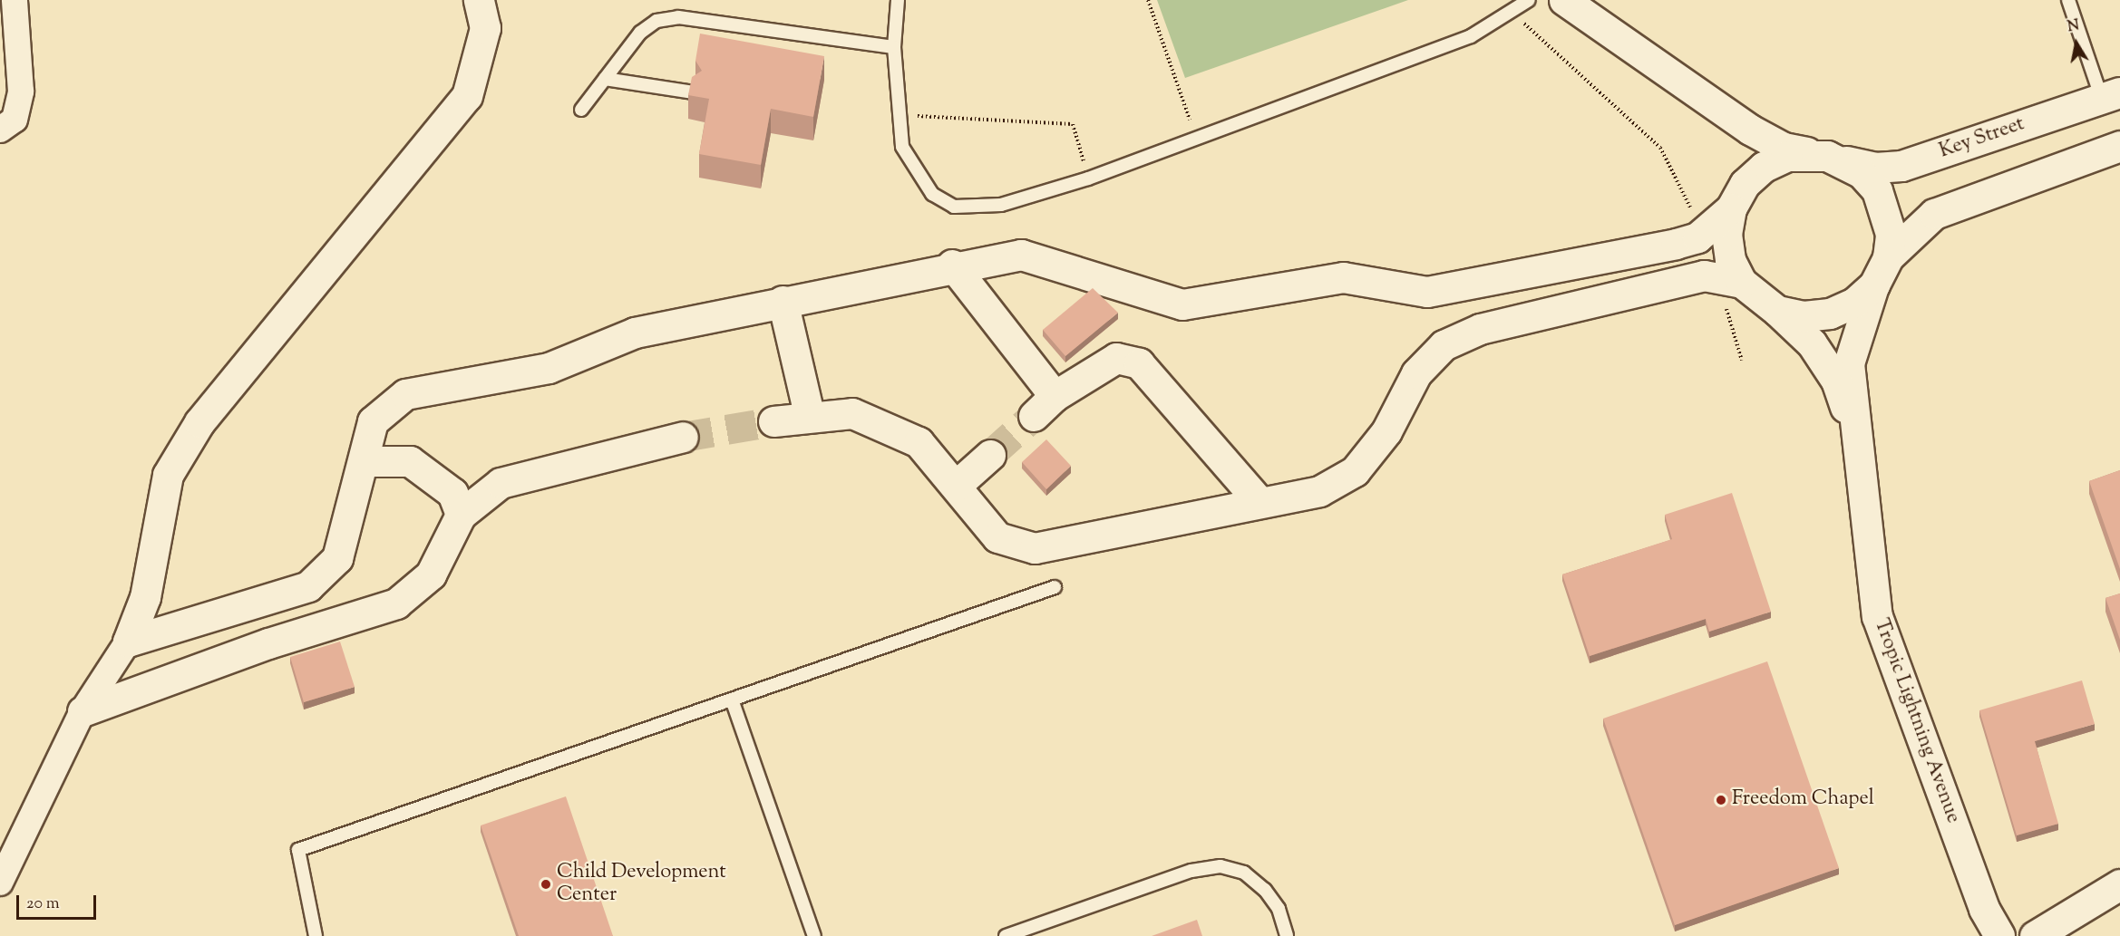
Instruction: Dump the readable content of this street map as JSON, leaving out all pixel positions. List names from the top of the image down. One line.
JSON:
{"streets":{"street":["Key Street","Tropic Lightning Avenue"]},"places":["Freedom Chapel","Child Development Center"],"scale_bar":"20 m","north":"top"}
